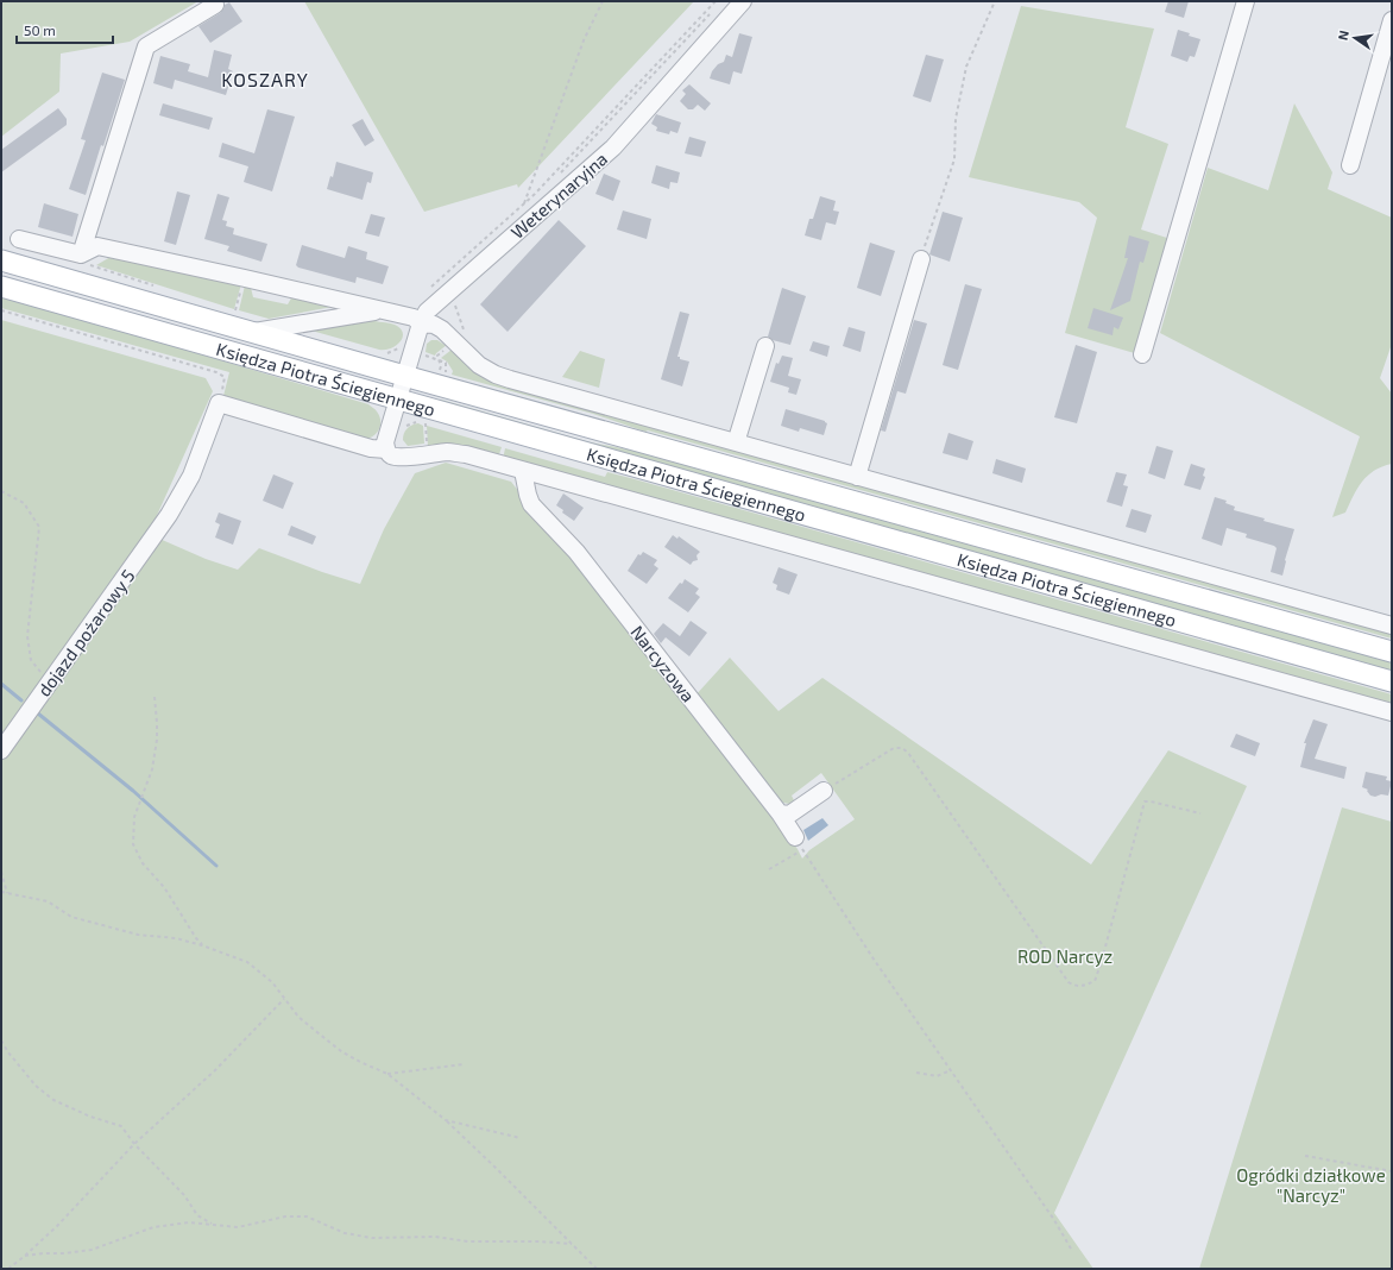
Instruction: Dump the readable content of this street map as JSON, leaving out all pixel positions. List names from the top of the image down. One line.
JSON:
{"streets":{"main road":["Księdza Piotra Ściegiennego"],"street":["Weterynaryjna","dojazd pożarowy 5","Narcyzowa"]},"crossings":[["Weterynaryjna","Księdza Piotra Ściegiennego"]],"districts":["KOSZARY"],"parks":["ROD Narcyz","Ogródki działkowe \"Narcyz\""],"scale_bar":"50 m","north":"left"}
